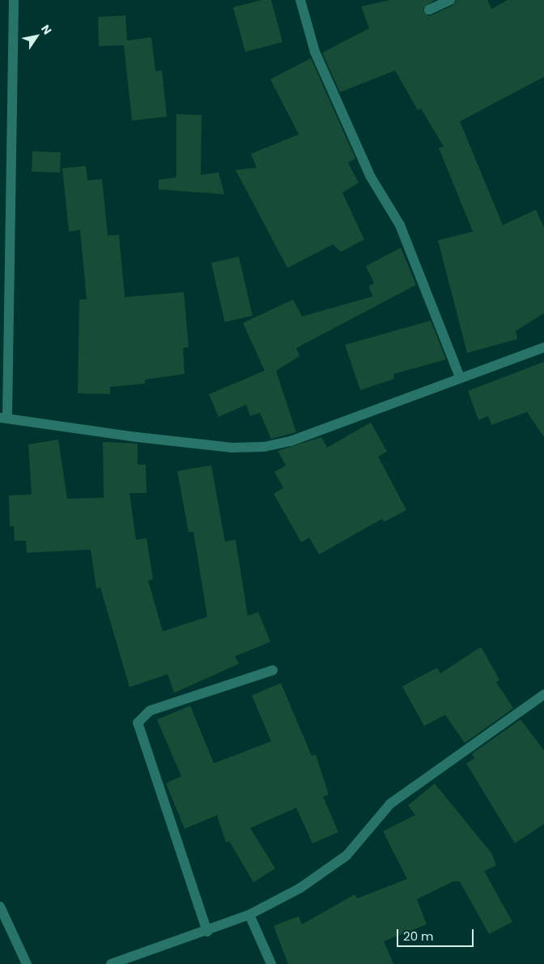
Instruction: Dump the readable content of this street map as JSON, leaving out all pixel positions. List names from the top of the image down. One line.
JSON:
{"scale_bar":"20 m","north":"top right"}
